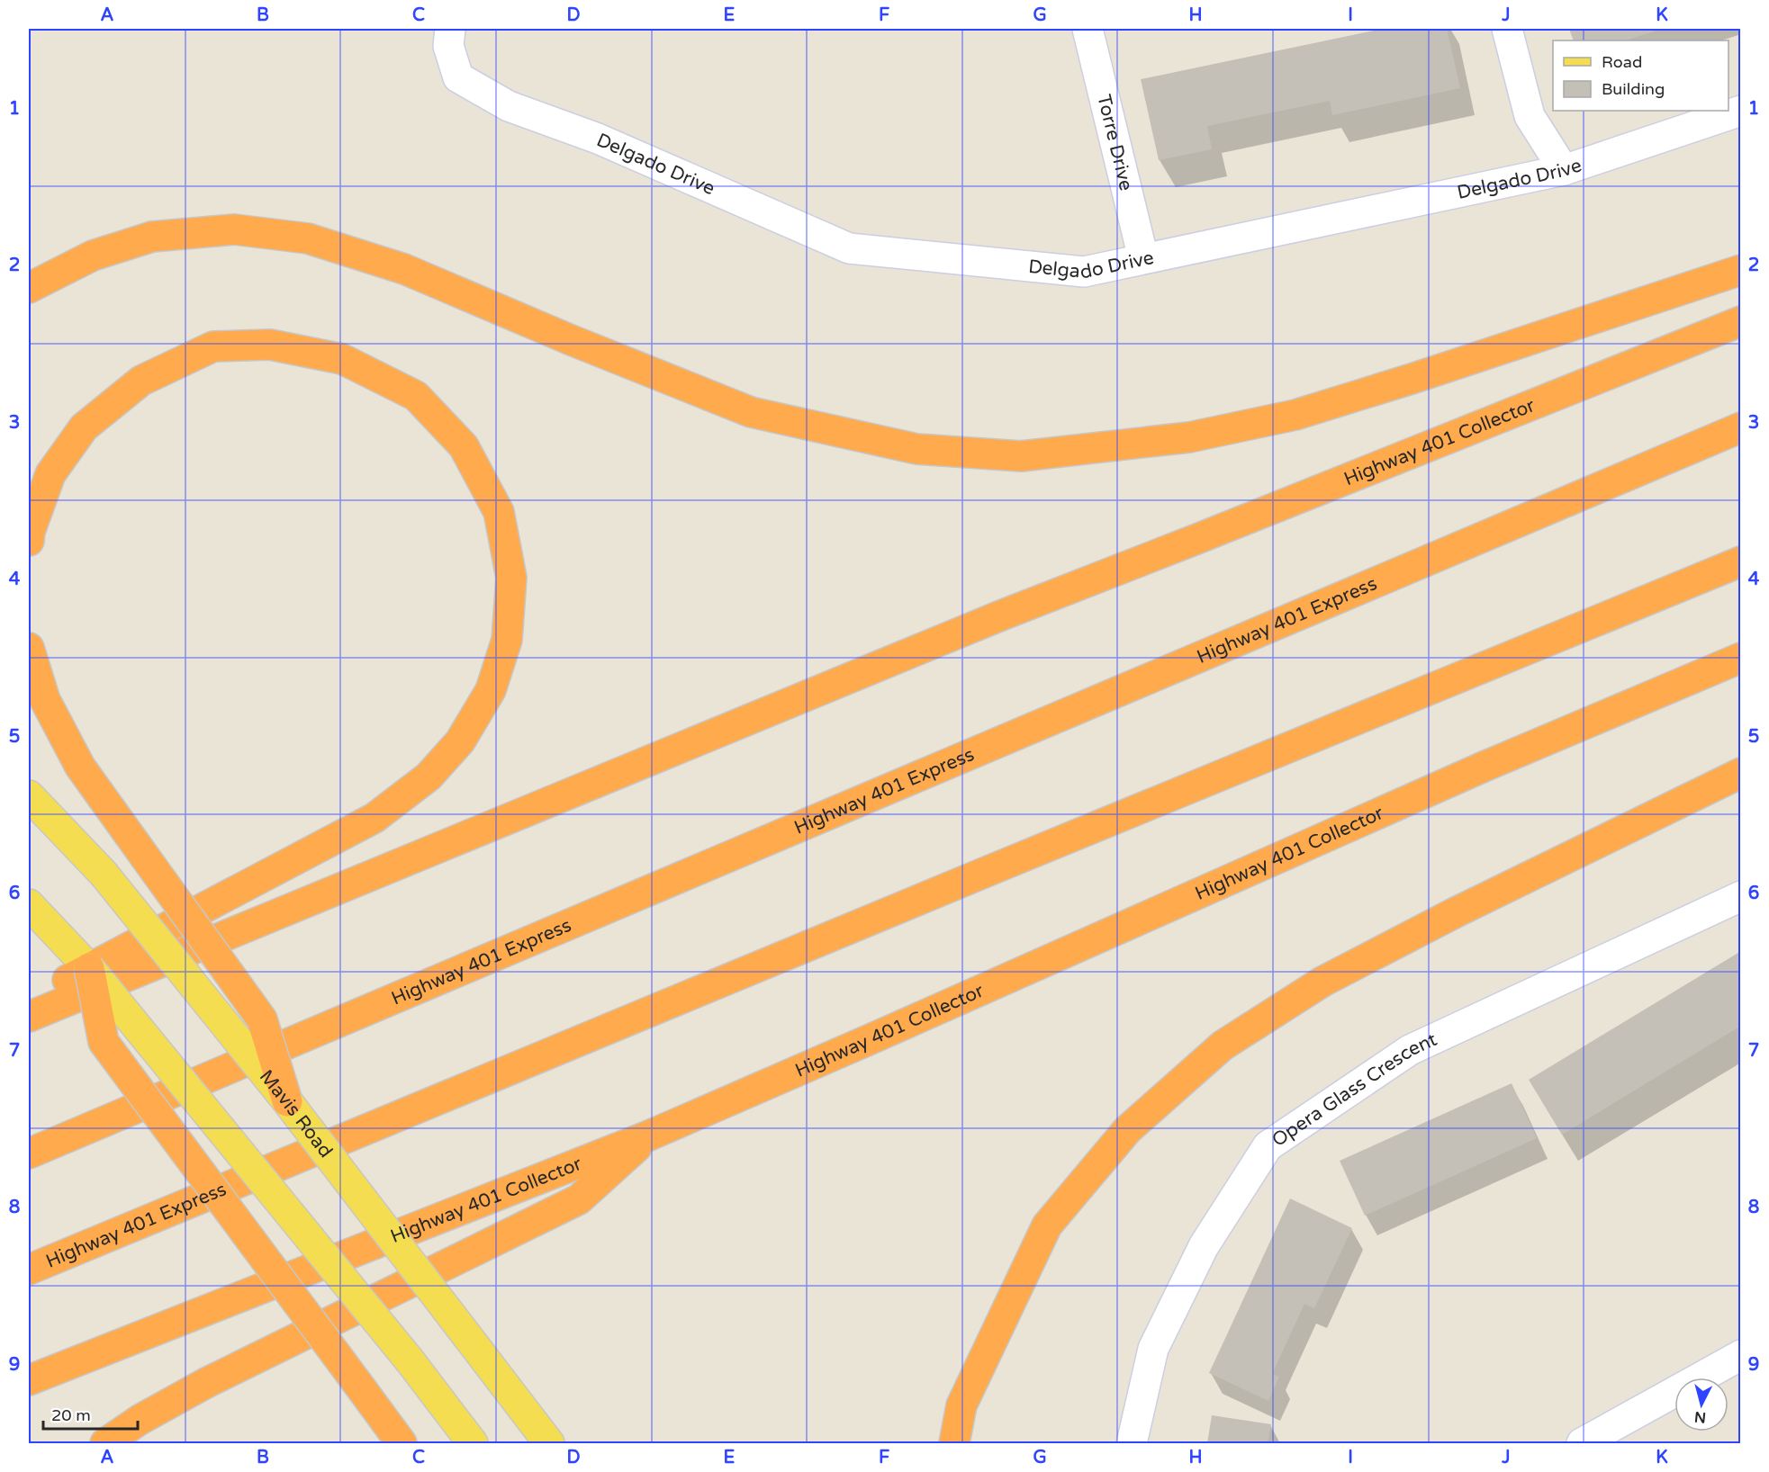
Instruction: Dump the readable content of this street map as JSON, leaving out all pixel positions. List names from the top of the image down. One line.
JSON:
{"streets":{"highway":["Highway 401 Collector","Highway 401 Express"],"main road":["Mavis Road"],"street":["Torre Drive","Delgado Drive","Opera Glass Crescent"]},"crossings":[["Torre Drive","Delgado Drive"]],"legend":["Road","Building"],"scale_bar":"20 m","north":"bottom","grid":{"columns":["A","B","C","D","E","F","G","H","I","J","K"],"rows":["1","2","3","4","5","6","7","8","9"]}}
